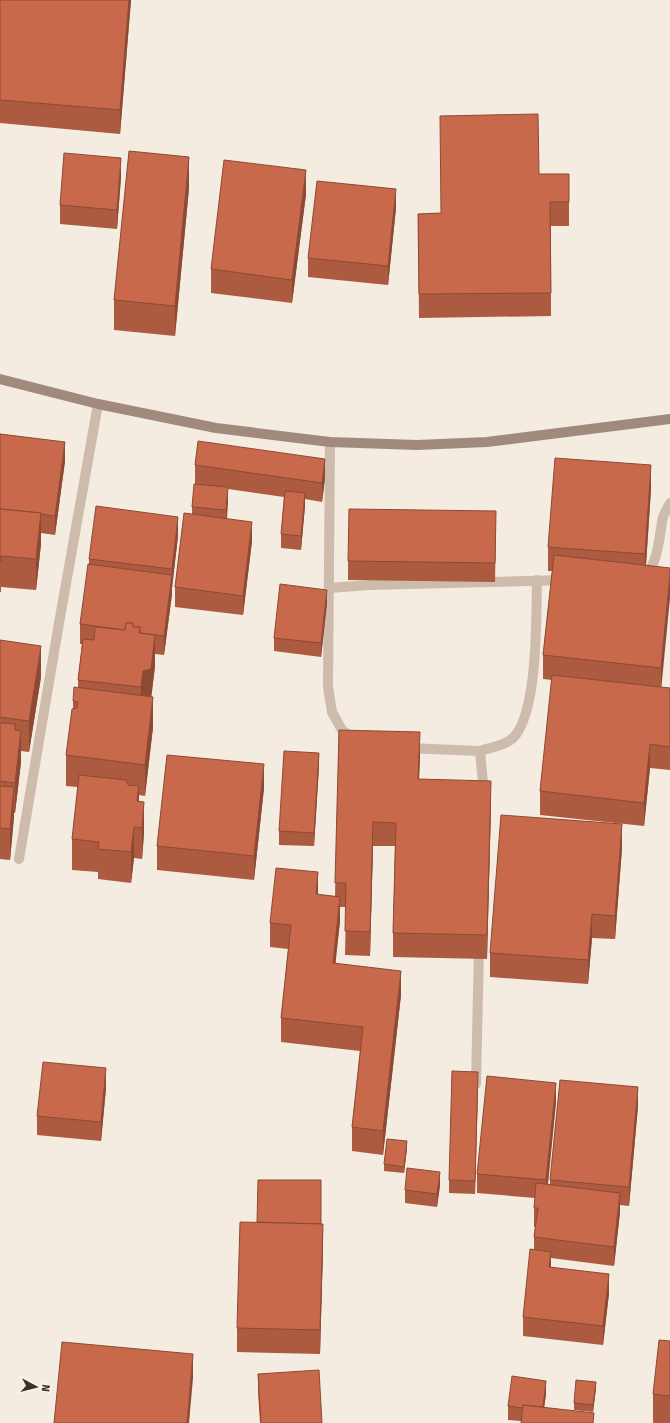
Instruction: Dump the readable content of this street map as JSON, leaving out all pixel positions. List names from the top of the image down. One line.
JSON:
{"north":"right"}
